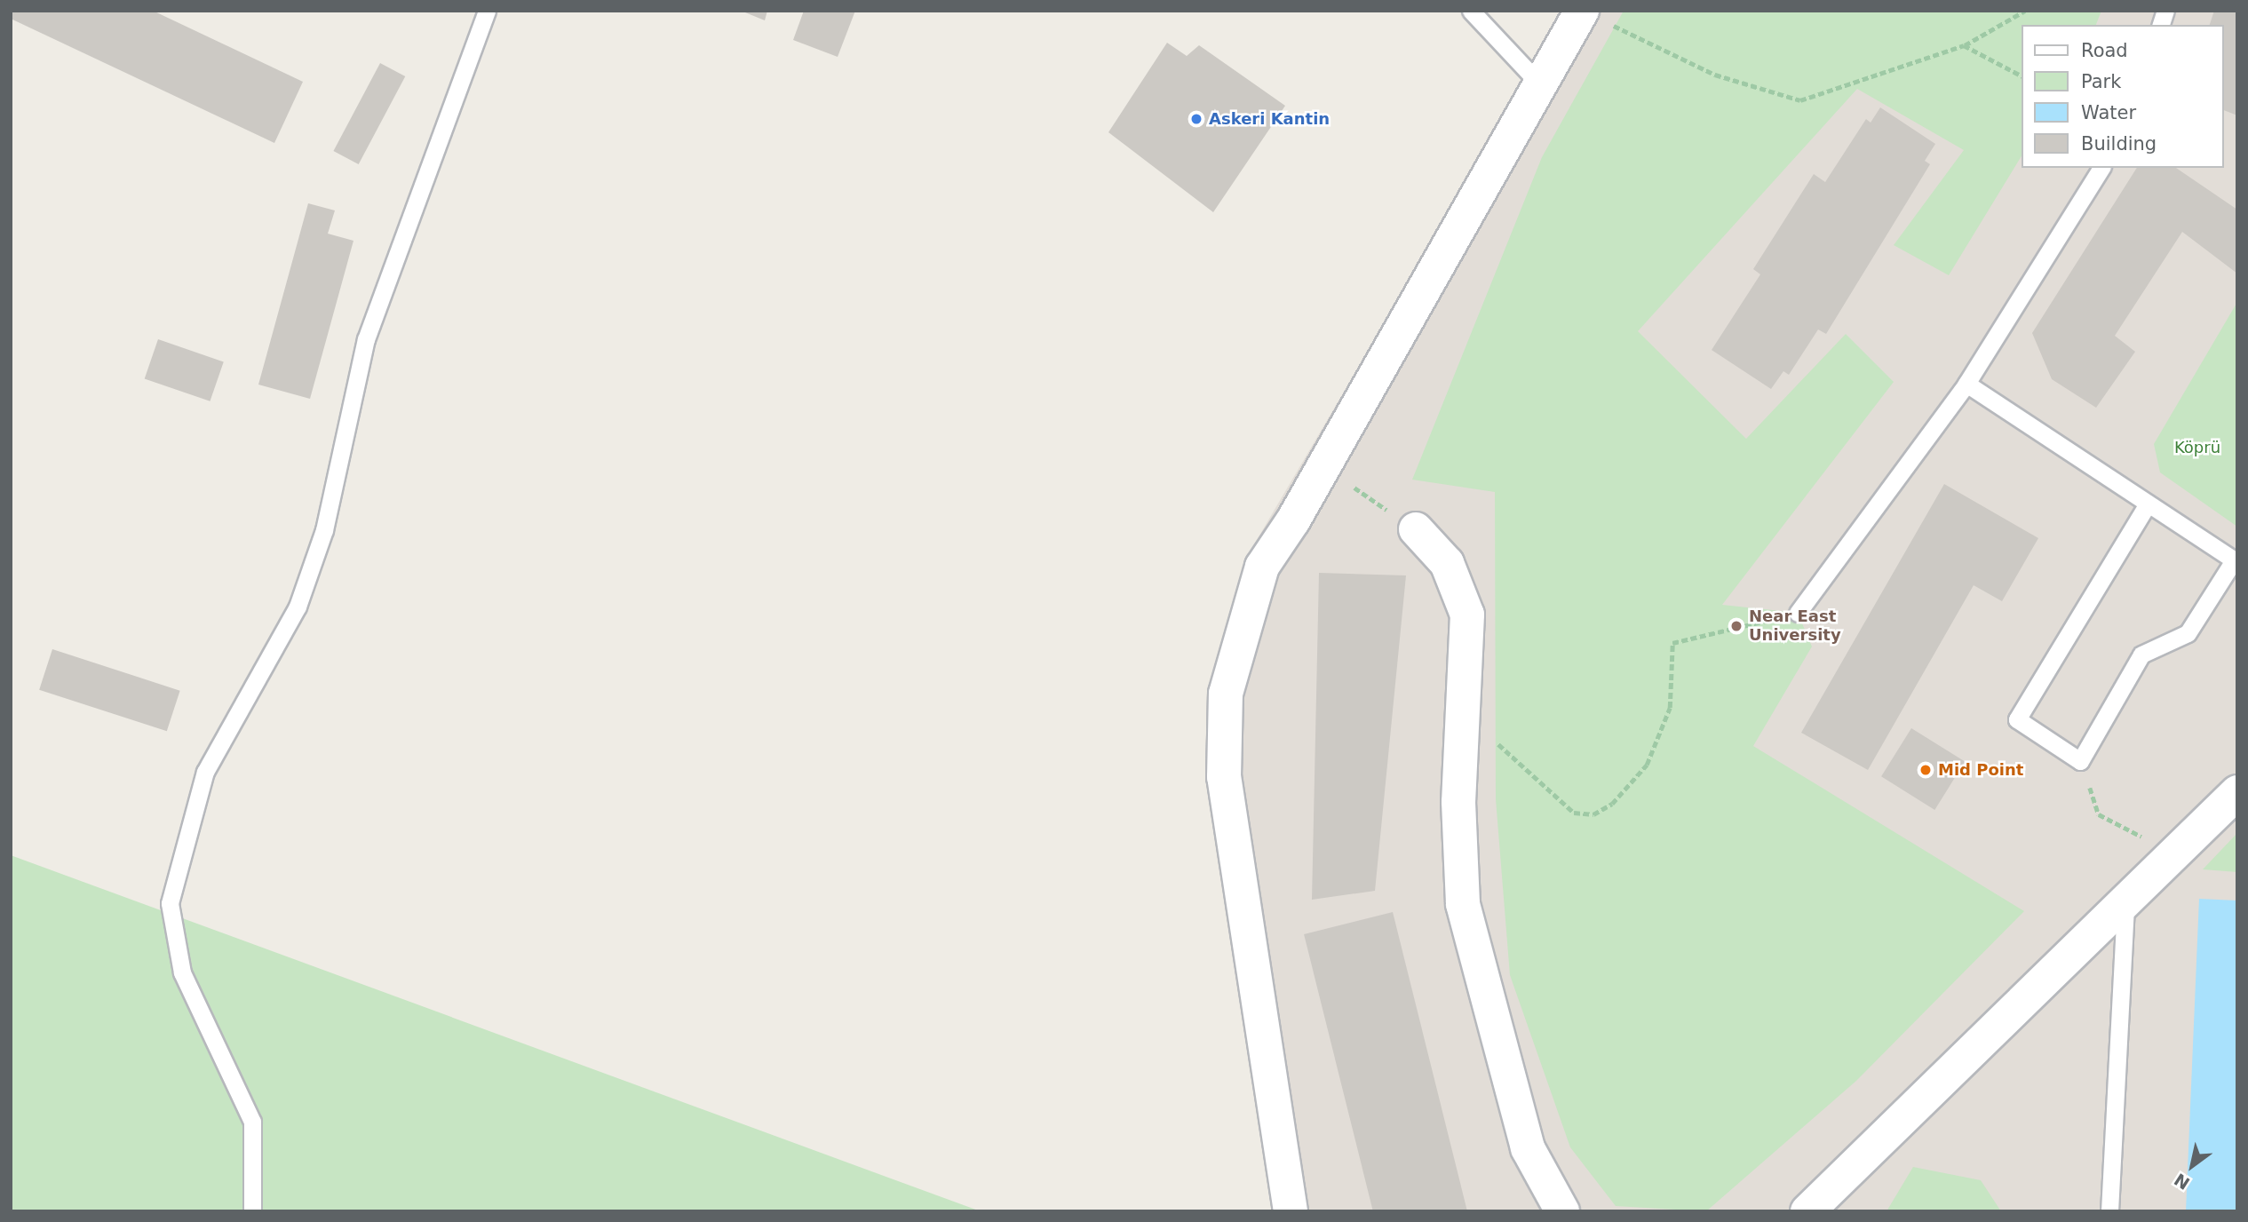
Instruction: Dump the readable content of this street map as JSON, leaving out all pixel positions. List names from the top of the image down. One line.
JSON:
{"parks":["Köprü"],"places":["Askeri Kantin","Near East University","Mid Point"],"legend":["Road","Park","Water","Building"],"north":"bottom left"}
